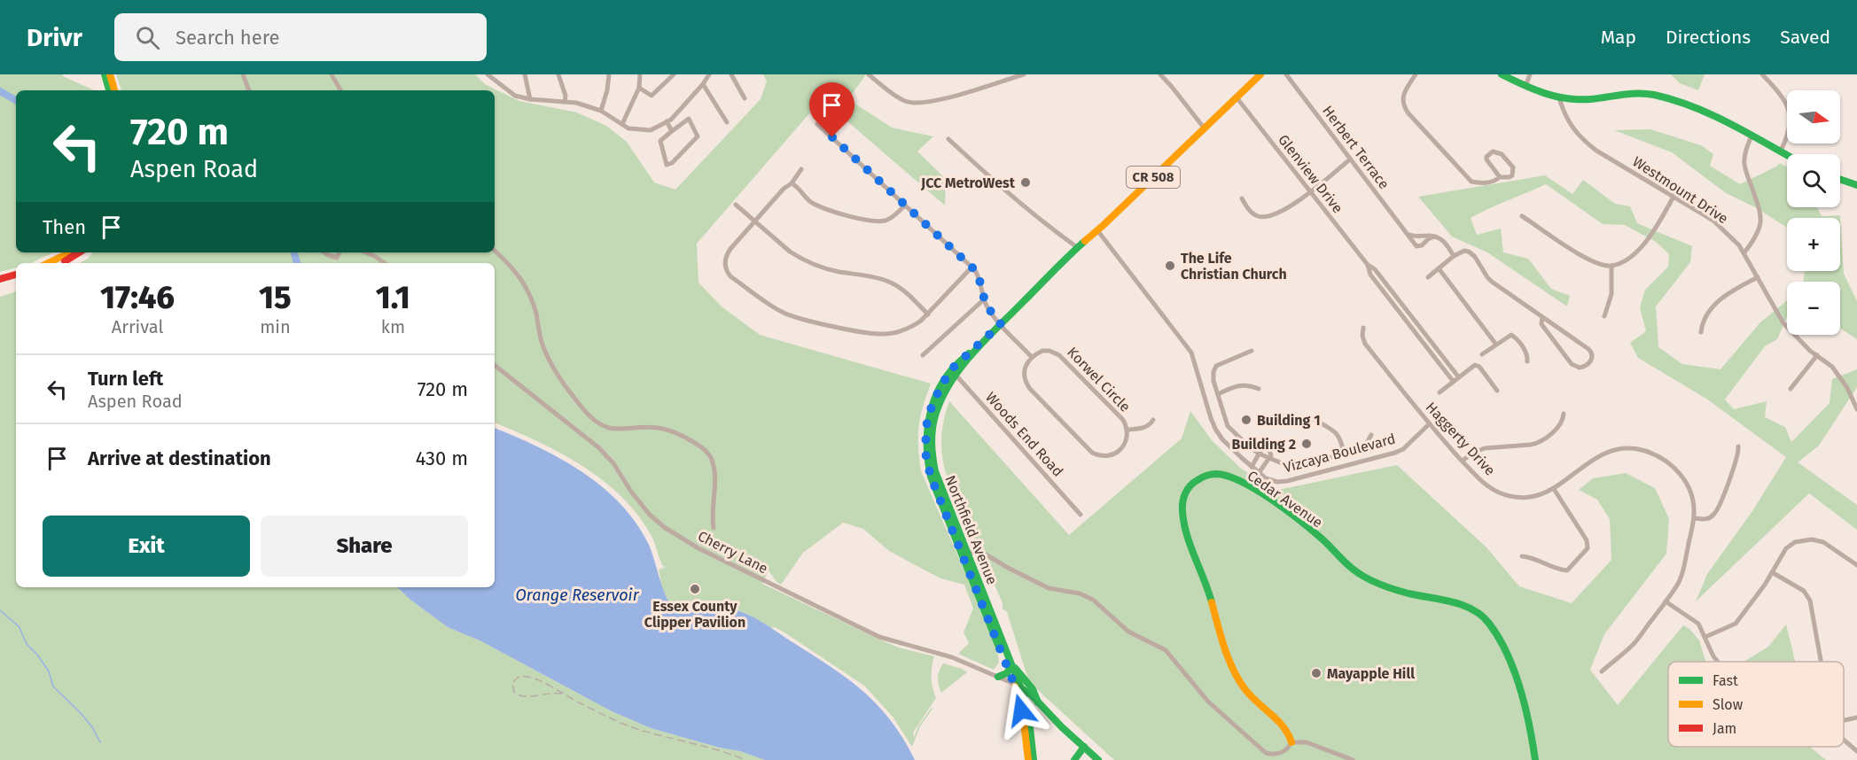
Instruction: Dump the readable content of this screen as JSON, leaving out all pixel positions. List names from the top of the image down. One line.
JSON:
{"streets":{"main road":["CR 508","Cedar Avenue","Northfield Avenue"],"street":["Herbert Terrace","Glenview Drive","Westmount Drive","Korwel Circle","Woods End Road","Haggerty Drive","Vizcaya Boulevard","Cherry Lane"]},"crossings":[["Glenview Drive","Northfield Avenue"],["Woods End Road","Northfield Avenue"],["Haggerty Drive","Vizcaya Boulevard"],["Vizcaya Boulevard","Northfield Avenue"],["Northfield Avenue","Cherry Lane"]],"water":["Orange Reservoir"],"places":["JCC MetroWest","The Life Christian Church","Building 1","Building 2","Essex County Clipper Pavilion","Mayapple Hill"],"legend":["Fast","Slow","Jam"],"north":"right","page":{"header":"Drivr","search":"Search here","nav":["Map","Directions","Saved"],"map_buttons":["+","−"],"turn":["720 m","Aspen Road"],"then":"Then","eta":["17:46","Arrival","15","min","1.1","km"],"list":[{"name":"Turn left","note":"Aspen Road","value":"720 m"},{"name":"Arrive at destination","value":"430 m"}],"buttons":["Exit","Share"]}}
